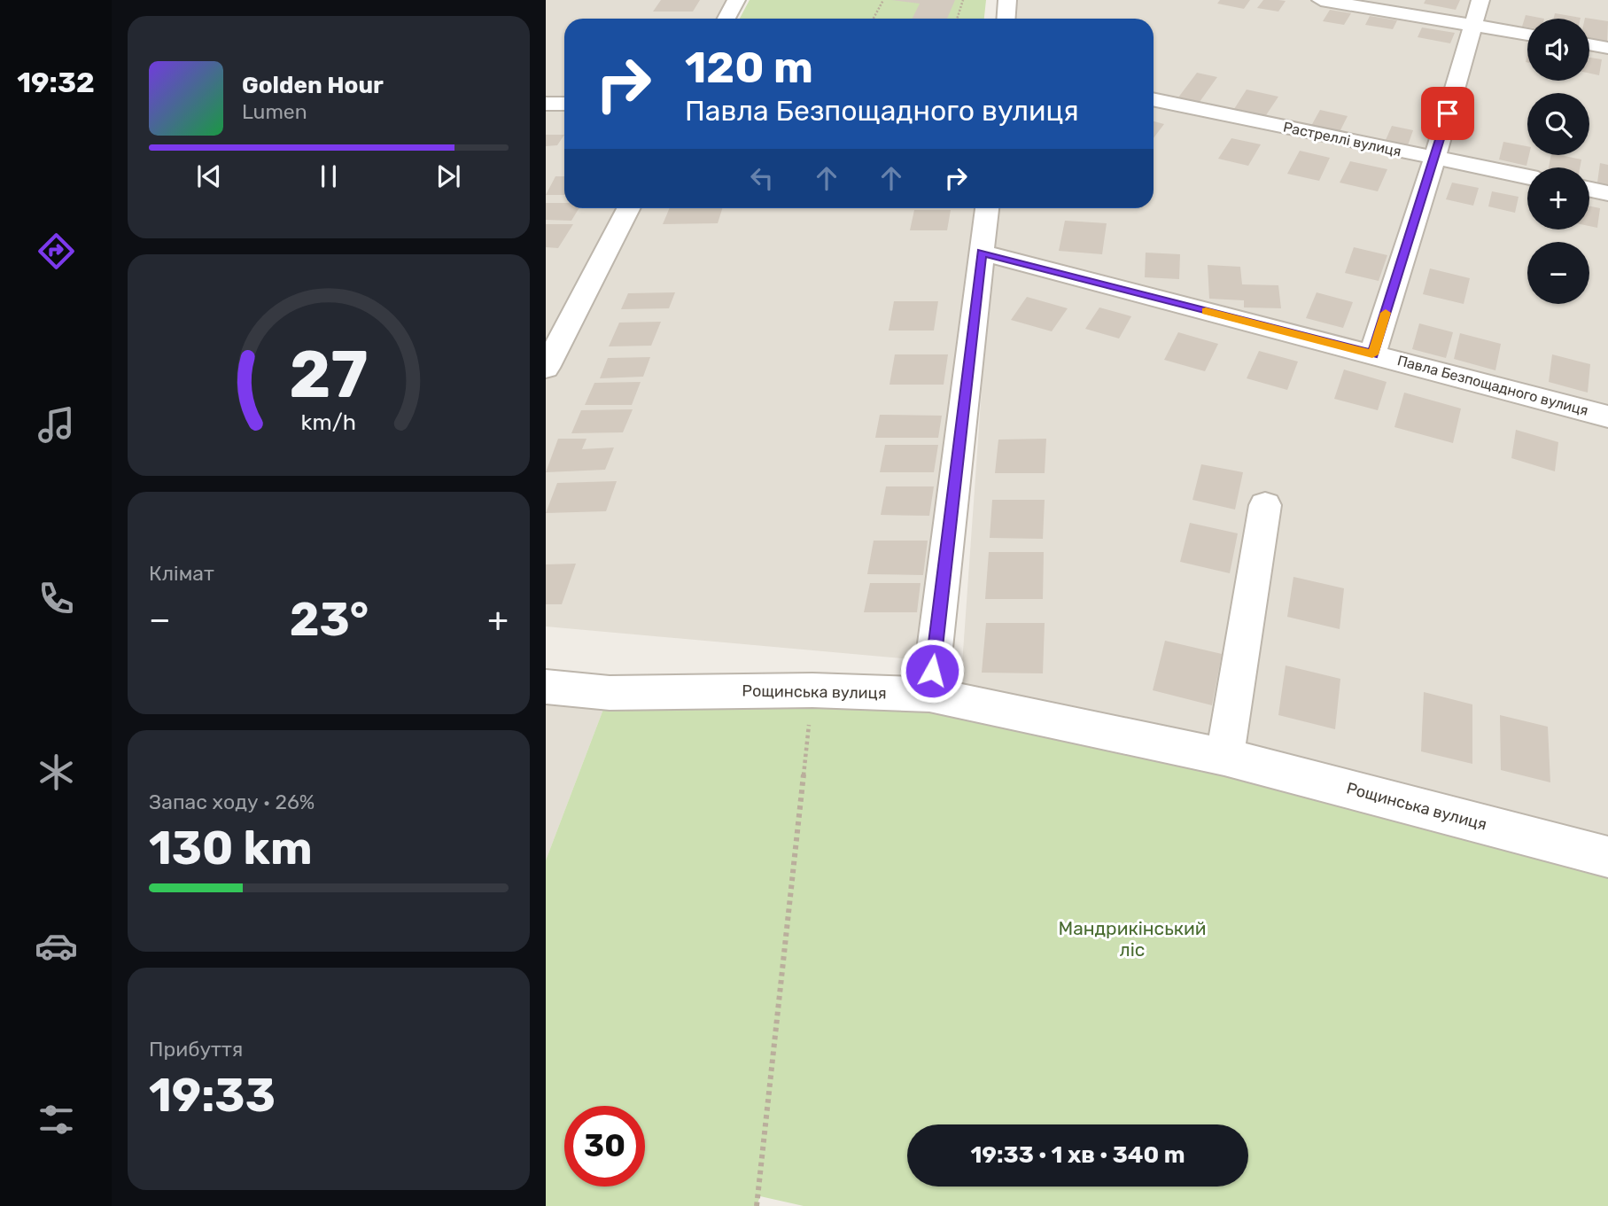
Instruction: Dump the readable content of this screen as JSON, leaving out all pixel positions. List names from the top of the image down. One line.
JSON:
{"streets":{"street":["Растреллі вулиця","Павла Безпощадного вулиця","Рощинська вулиця"]},"parks":["Мандрикінський ліс"],"page":{"tabs":"19:32","map_buttons":["+","−"],"turn":["120 m","Павла Безпощадного вулиця"],"song":["Golden Hour","Lumen"],"tile":["Клімат",["Запас ходу · 26%","130 km"],["Прибуття","19:33"]],"heat":["−","23°","+"],"limit":"30","trip":"19:33 · 1 хв · 340 m","gauge":["27","km/h"]}}
